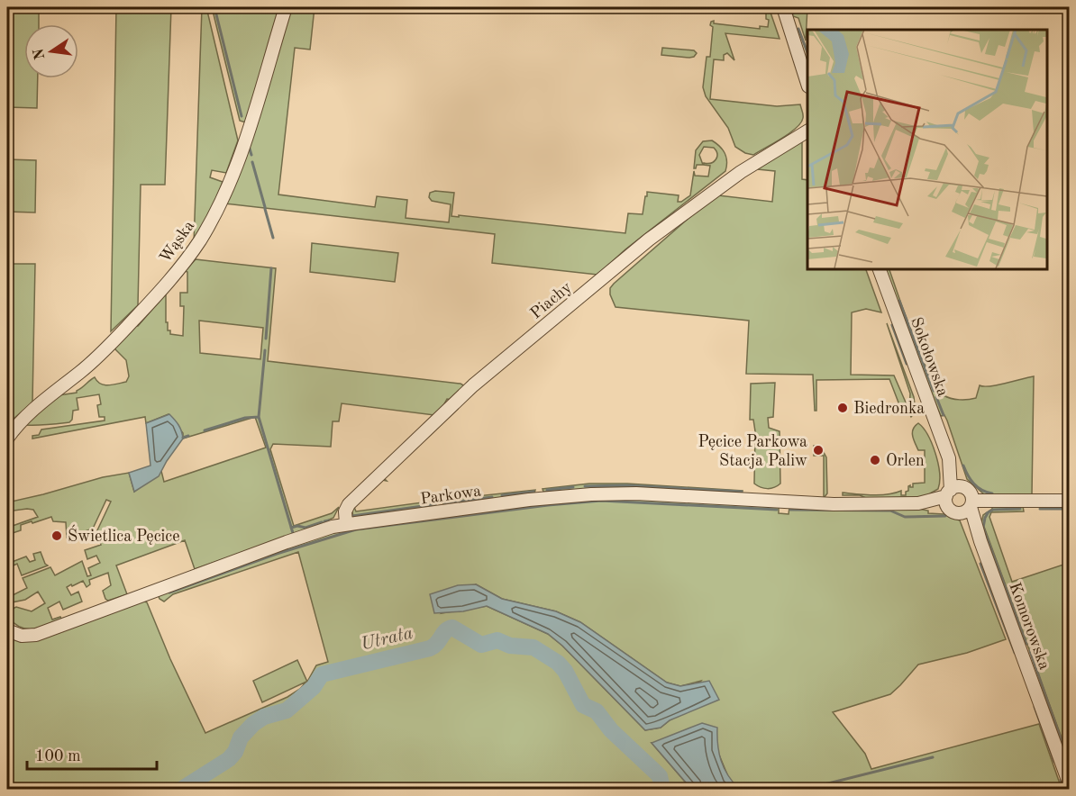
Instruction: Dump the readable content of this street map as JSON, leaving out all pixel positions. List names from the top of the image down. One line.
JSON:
{"streets":{"street":["Wąska","Piachy","Sokołowska","Parkowa","Komorowska"]},"crossings":[["Piachy","Parkowa"],["Sokołowska","Parkowa"],["Sokołowska","Komorowska"],["Parkowa","Komorowska"]],"water":["Utrata"],"places":["Biedronka","Pęcice Parkowa Stacja Paliw","Orlen","Świetlica Pęcice"],"scale_bar":"100 m","north":"left"}
